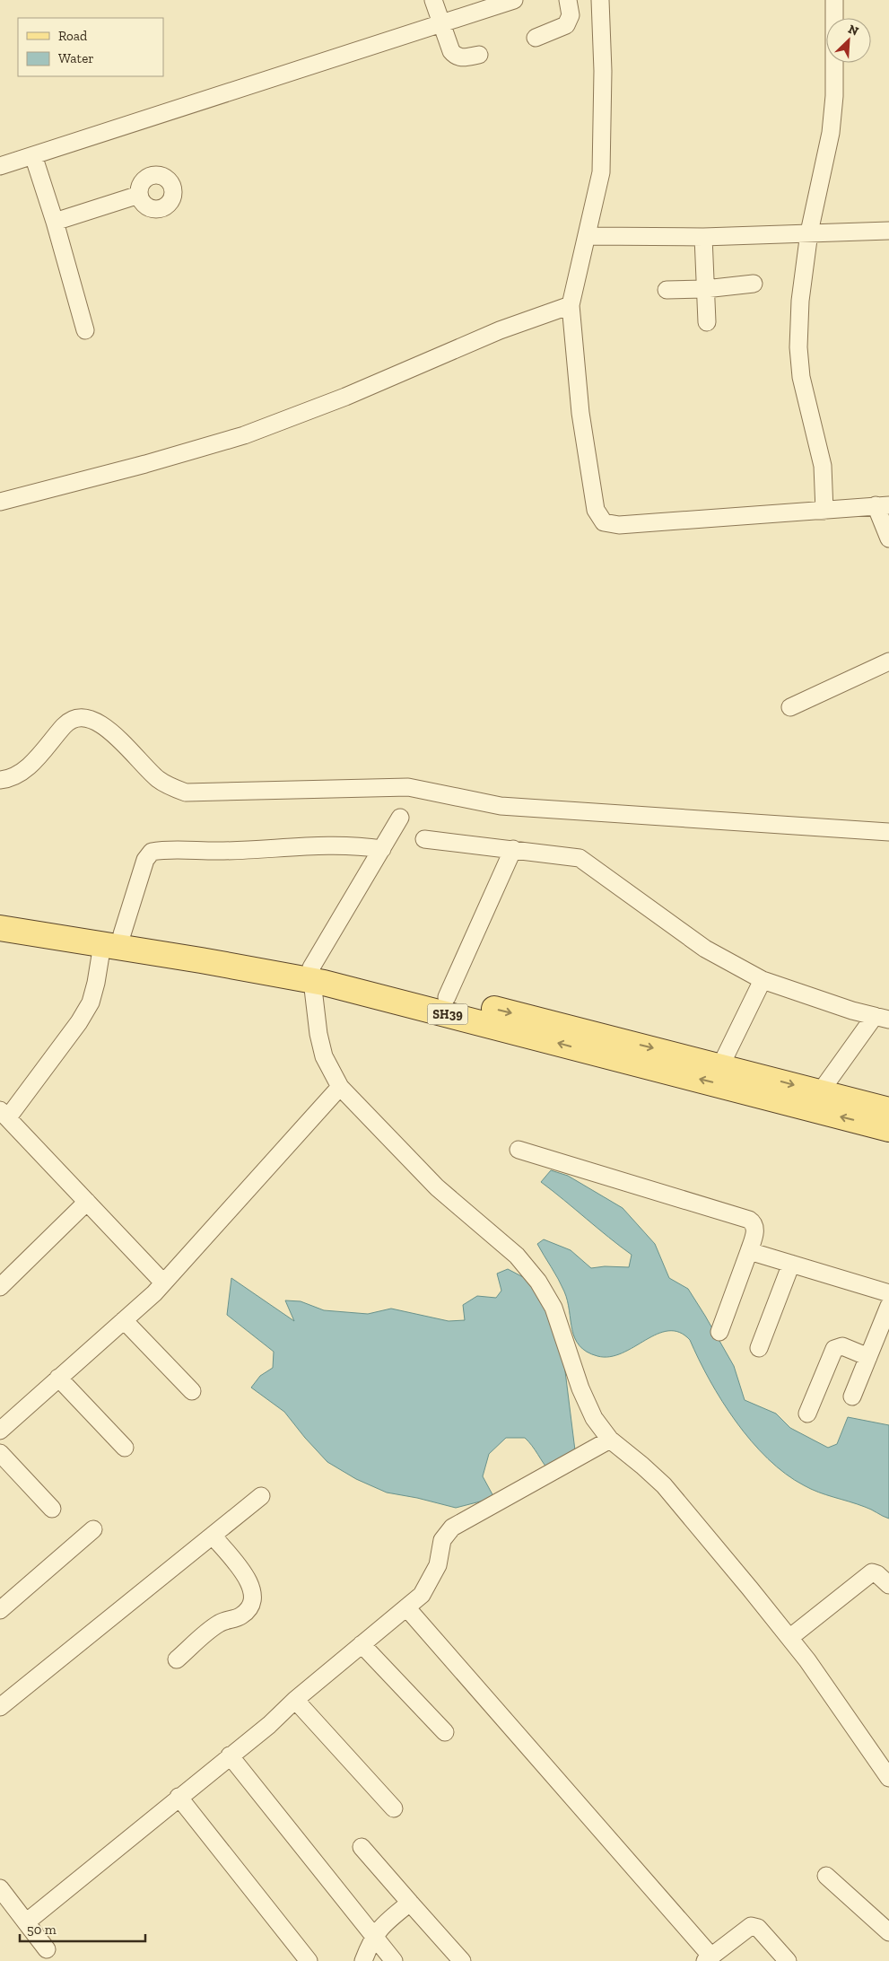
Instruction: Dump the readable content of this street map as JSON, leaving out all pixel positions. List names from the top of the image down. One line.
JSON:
{"streets":{"main road":["SH39"]},"legend":["Road","Water"],"scale_bar":"50 m","north":"top right"}
